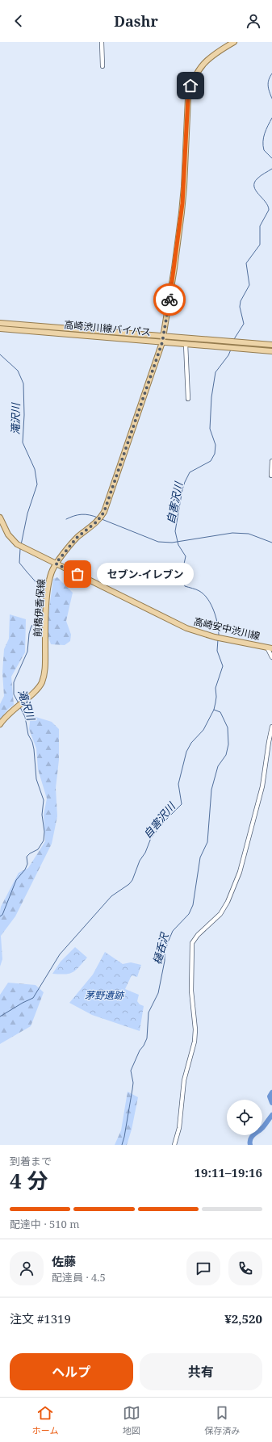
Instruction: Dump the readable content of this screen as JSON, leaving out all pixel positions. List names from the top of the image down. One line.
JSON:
{"streets":{"main road":["高崎渋川線バイパス","前橋伊香保線","高崎安中渋川線"]},"crossings":[["高崎渋川線バイパス","前橋伊香保線"],["前橋伊香保線","高崎安中渋川線"]],"water":["滝沢川","自害沢川","樋呑沢"],"parks":["茅野遺跡"],"places":["セブン-イレブン"],"page":{"header":"Dashr","bubble":"セブン-イレブン","heading":["4 分","到着まで","19:11–19:16"],"panel":["佐藤","配達員 · 4.5","注文 #1319","¥2,520"],"bar":"配達中 · 510 m","buttons":["ヘルプ","共有"],"tabs":["ホーム","地図","保存済み"]}}
